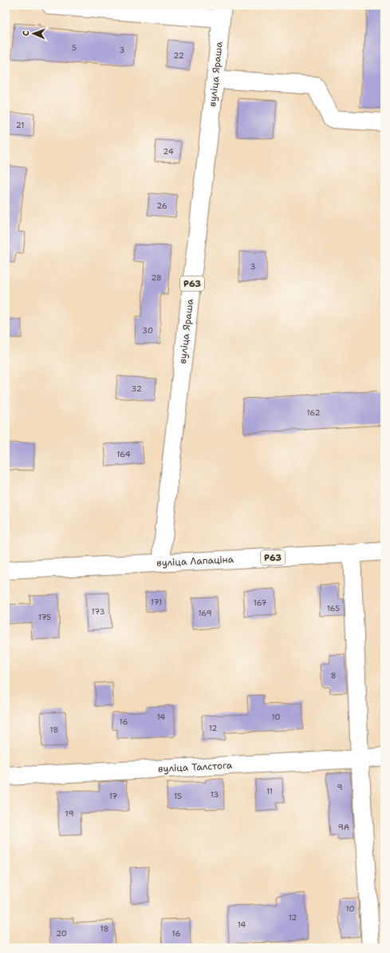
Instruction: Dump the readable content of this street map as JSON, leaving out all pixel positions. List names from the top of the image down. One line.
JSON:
{"streets":{"street":["вуліца Яраша","Р63","вуліца Лапаціна","вуліца Талстога"]},"crossings":[["вуліца Яраша","вуліца Лапаціна"]],"house_numbers":["5","3","22","21","24","26","3","28","30","32","162","164","171","167","165","173","169","175","8","14","10","16","12","18","9","11","13","17","15","19","9А","10","12","14","18","20","16"],"north":"left"}
